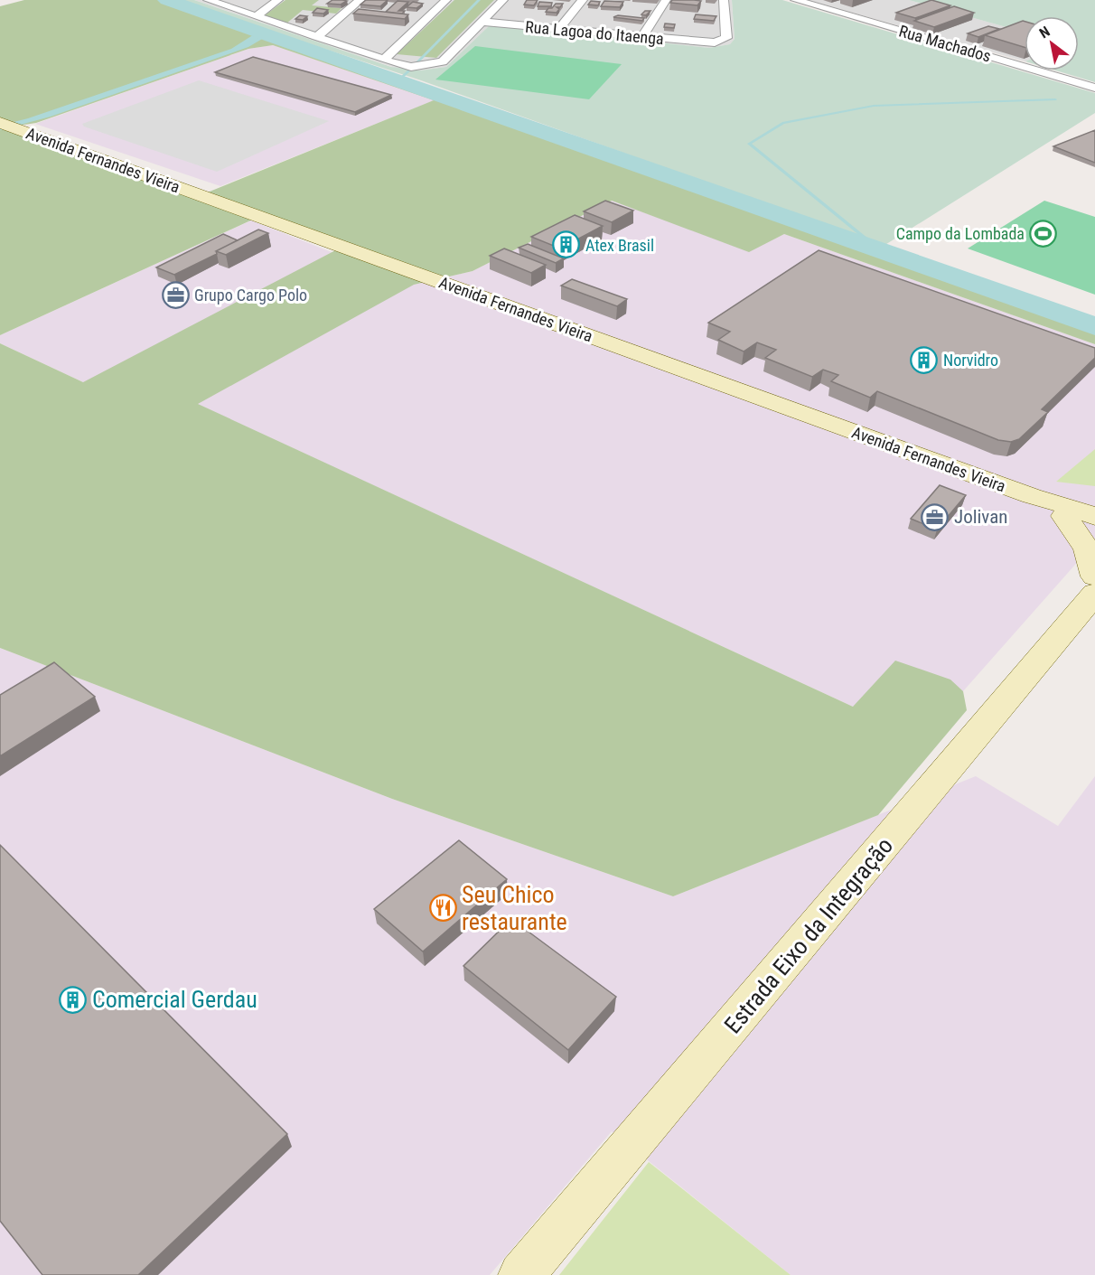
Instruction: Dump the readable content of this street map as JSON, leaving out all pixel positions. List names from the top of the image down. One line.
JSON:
{"streets":{"main road":["Avenida Fernandes Vieira","Estrada Eixo da Integração"],"street":["Rua Lagoa do Itaenga","Rua Machados"]},"places":{"sports":["Campo da Lombada"],"building":["Atex Brasil","Norvidro","Comercial Gerdau"],"office":["Grupo Cargo Polo","Jolivan"],"restaurant":["Seu Chico restaurante"]},"north":"top left"}
